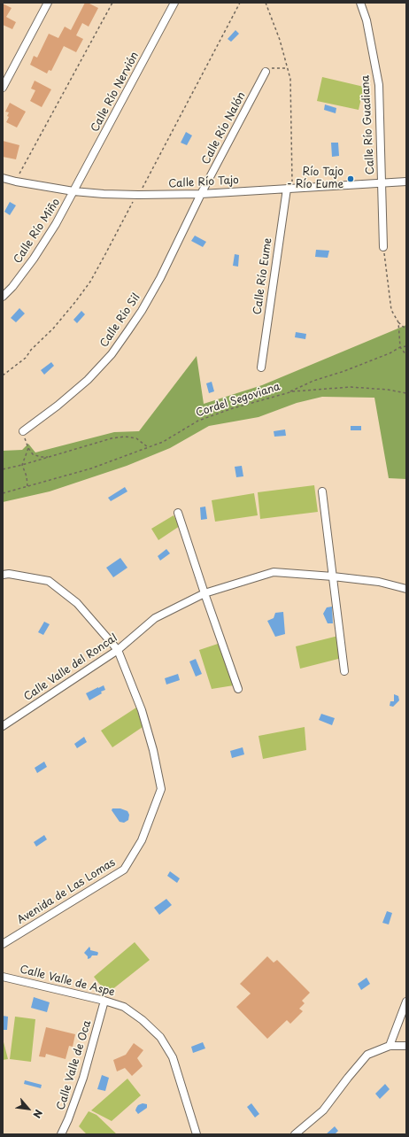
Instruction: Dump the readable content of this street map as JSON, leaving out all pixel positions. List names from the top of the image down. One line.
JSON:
{"streets":{"street":["Calle Río Nervión","Calle Río Guadiana","Calle Río Nalón","Calle Río Tajo","Calle Río Miño","Calle Río Eume","Calle Río Sil","Calle Valle del Roncal","Avenida de Las Lomas","Calle Valle de Aspe","Calle Valle de Oca"],"path":["Cordel Segoviana"]},"crossings":[["Calle Río Nervión","Calle Río Tajo"],["Calle Río Nervión","Calle Río Miño"],["Calle Río Guadiana","Calle Río Tajo"],["Calle Río Nalón","Calle Río Tajo"],["Calle Río Nalón","Calle Río Sil"],["Calle Río Tajo","Calle Río Miño"],["Calle Río Tajo","Calle Río Eume"],["Calle Río Tajo","Calle Río Sil"],["Calle Valle del Roncal","Avenida de Las Lomas"],["Calle Valle de Aspe","Calle Valle de Oca"]],"places":["Río Tajo - Río Eume"],"north":"bottom right"}
